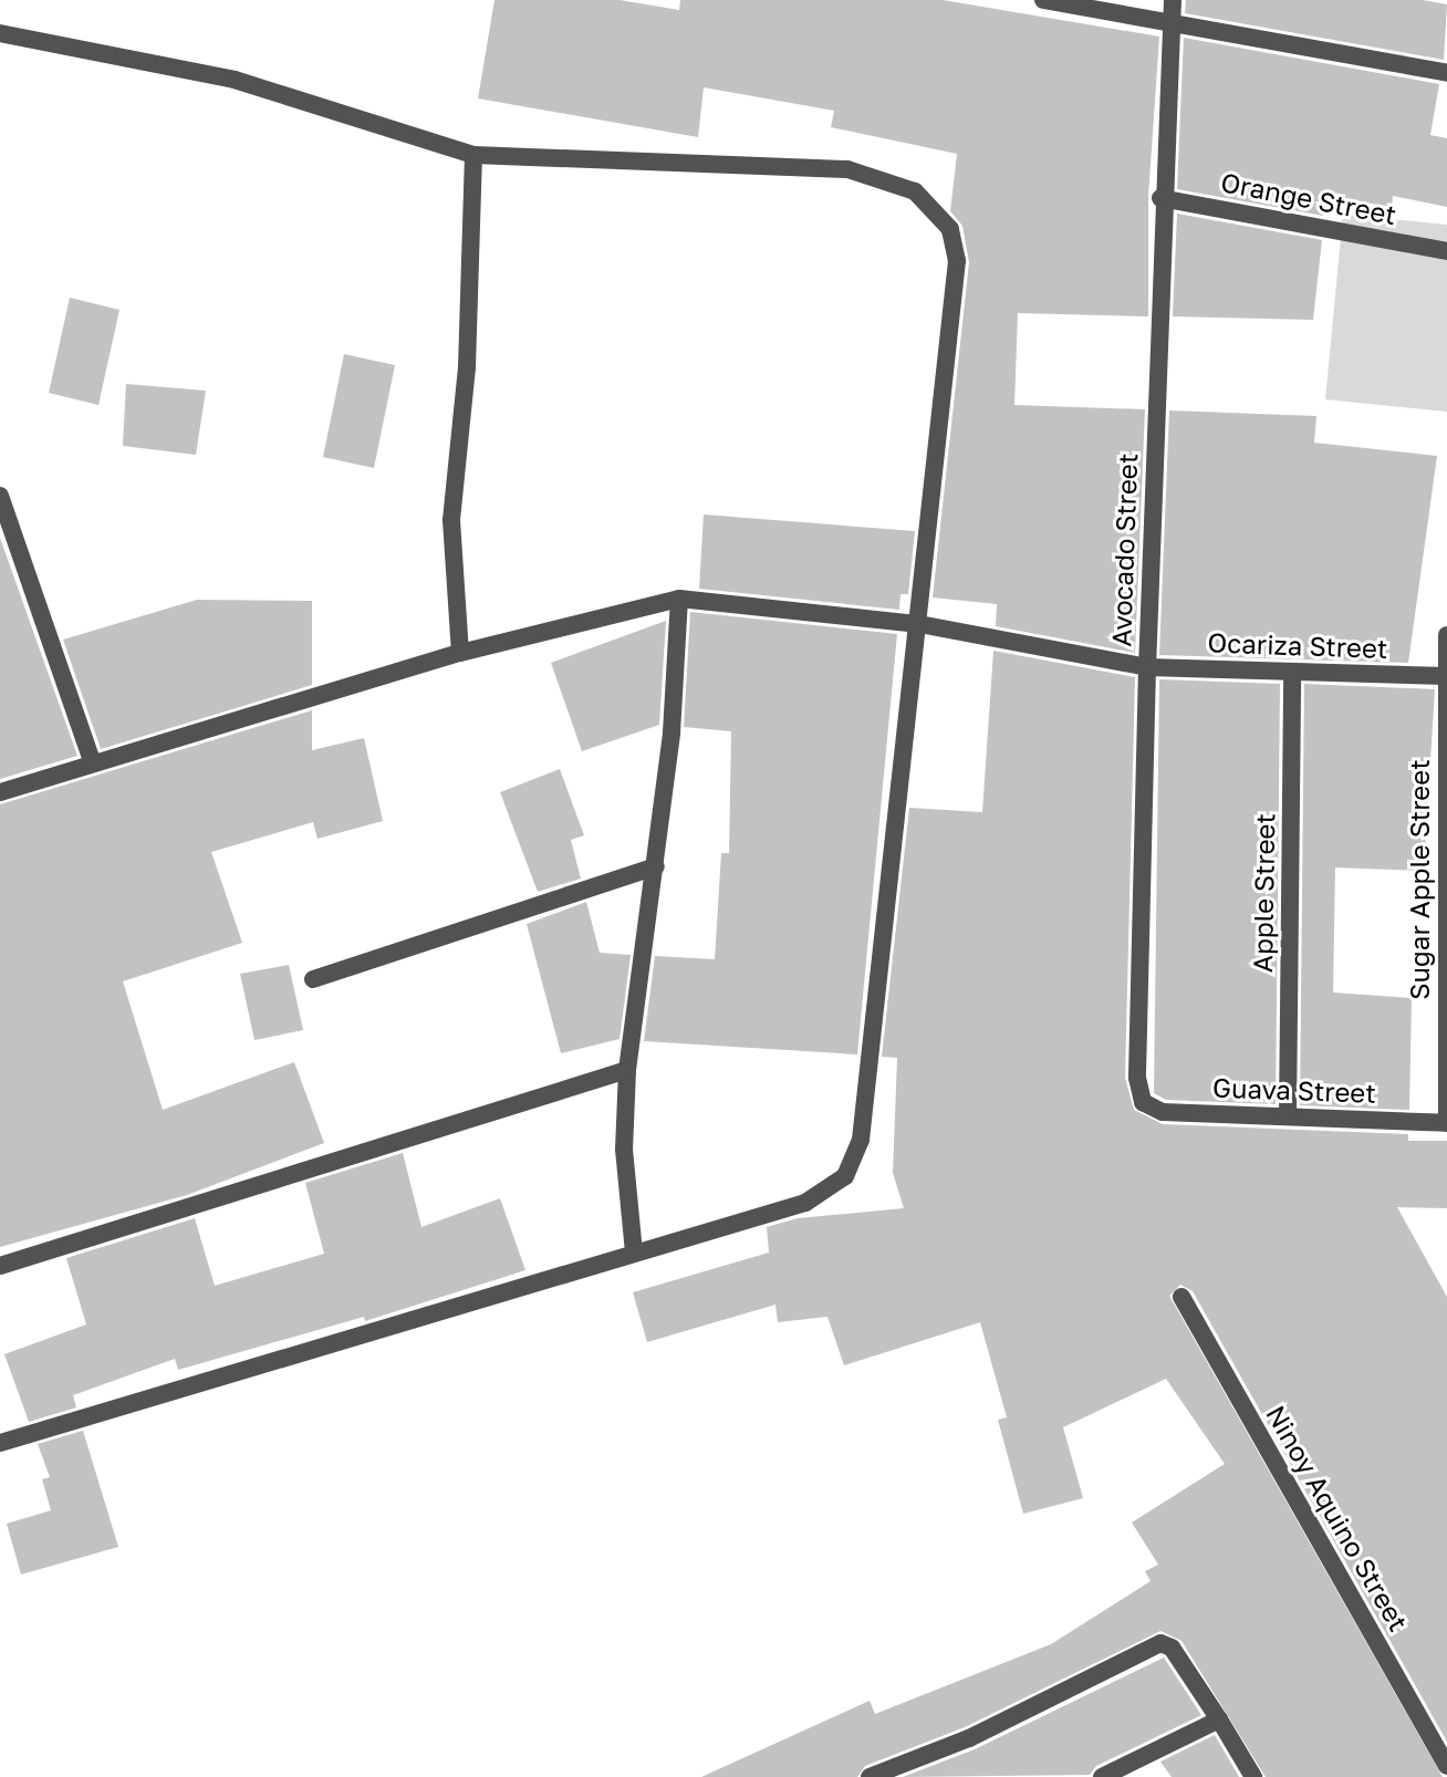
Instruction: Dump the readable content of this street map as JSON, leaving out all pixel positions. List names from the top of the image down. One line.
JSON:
{"streets":{"street":["Orange Street","Avocado Street","Ocariza Street","Sugar Apple Street","Apple Street","Guava Street","Ninoy Aquino Street"]},"crossings":[["Orange Street","Avocado Street"],["Avocado Street","Ocariza Street"],["Avocado Street","Guava Street"],["Ocariza Street","Sugar Apple Street"],["Ocariza Street","Apple Street"],["Sugar Apple Street","Guava Street"],["Apple Street","Guava Street"]]}
